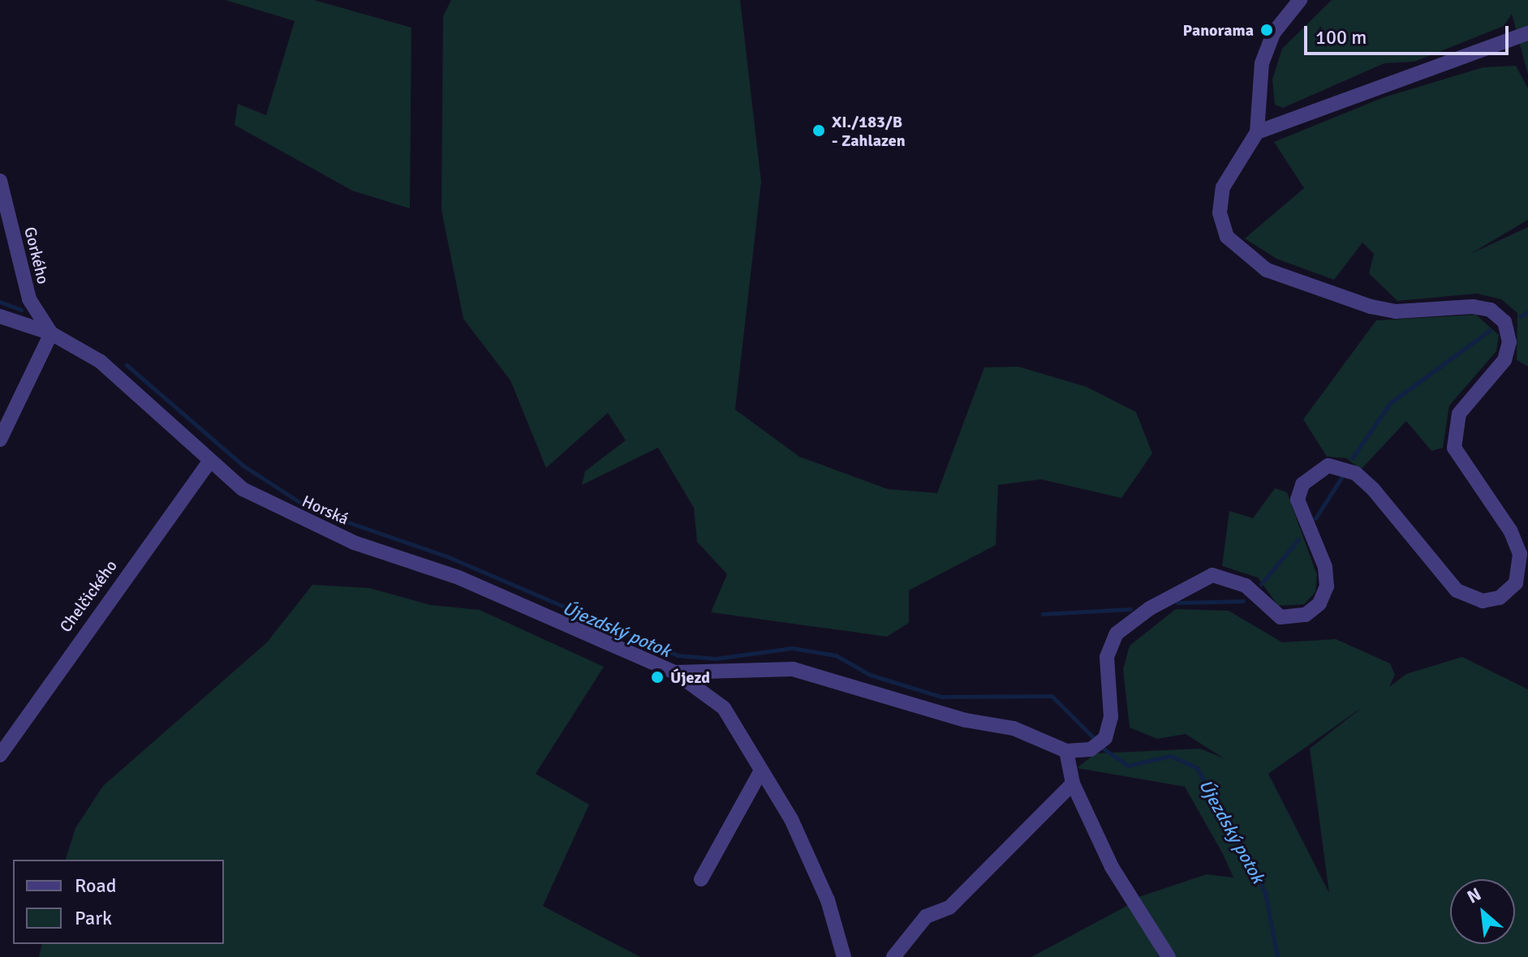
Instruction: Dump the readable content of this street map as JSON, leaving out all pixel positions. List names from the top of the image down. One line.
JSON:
{"streets":{"street":["Gorkého","Horská","Chelčického"]},"crossings":[["Gorkého","Horská"],["Horská","Chelčického"]],"water":["Újezdský potok"],"places":["Panorama","XI./183/B - Zahlazen","Újezd"],"legend":["Road","Park"],"scale_bar":"100 m","north":"top left"}
